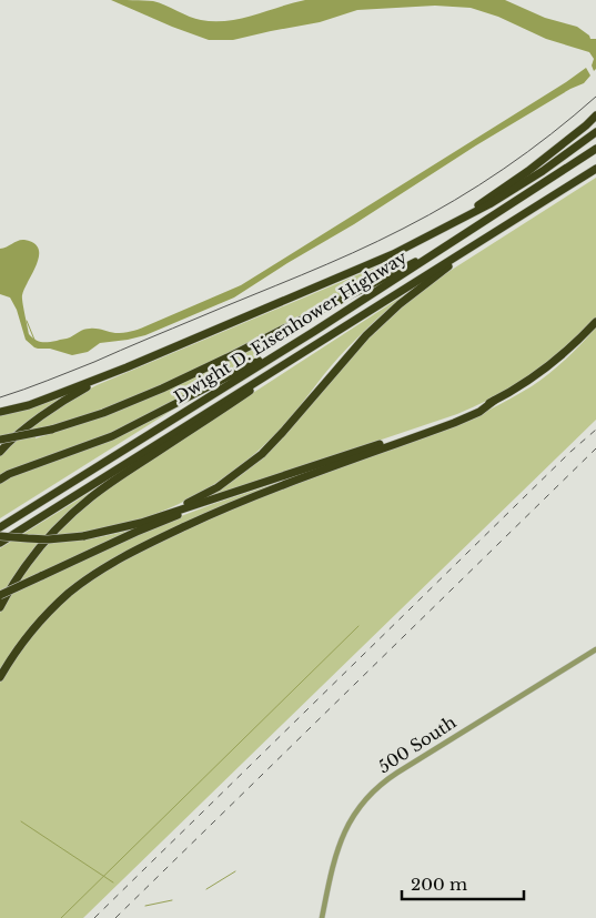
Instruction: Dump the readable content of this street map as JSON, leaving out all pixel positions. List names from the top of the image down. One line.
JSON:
{"streets":{"highway":["Dwight D. Eisenhower Highway"],"street":["500 South"]},"scale_bar":"200 m"}
